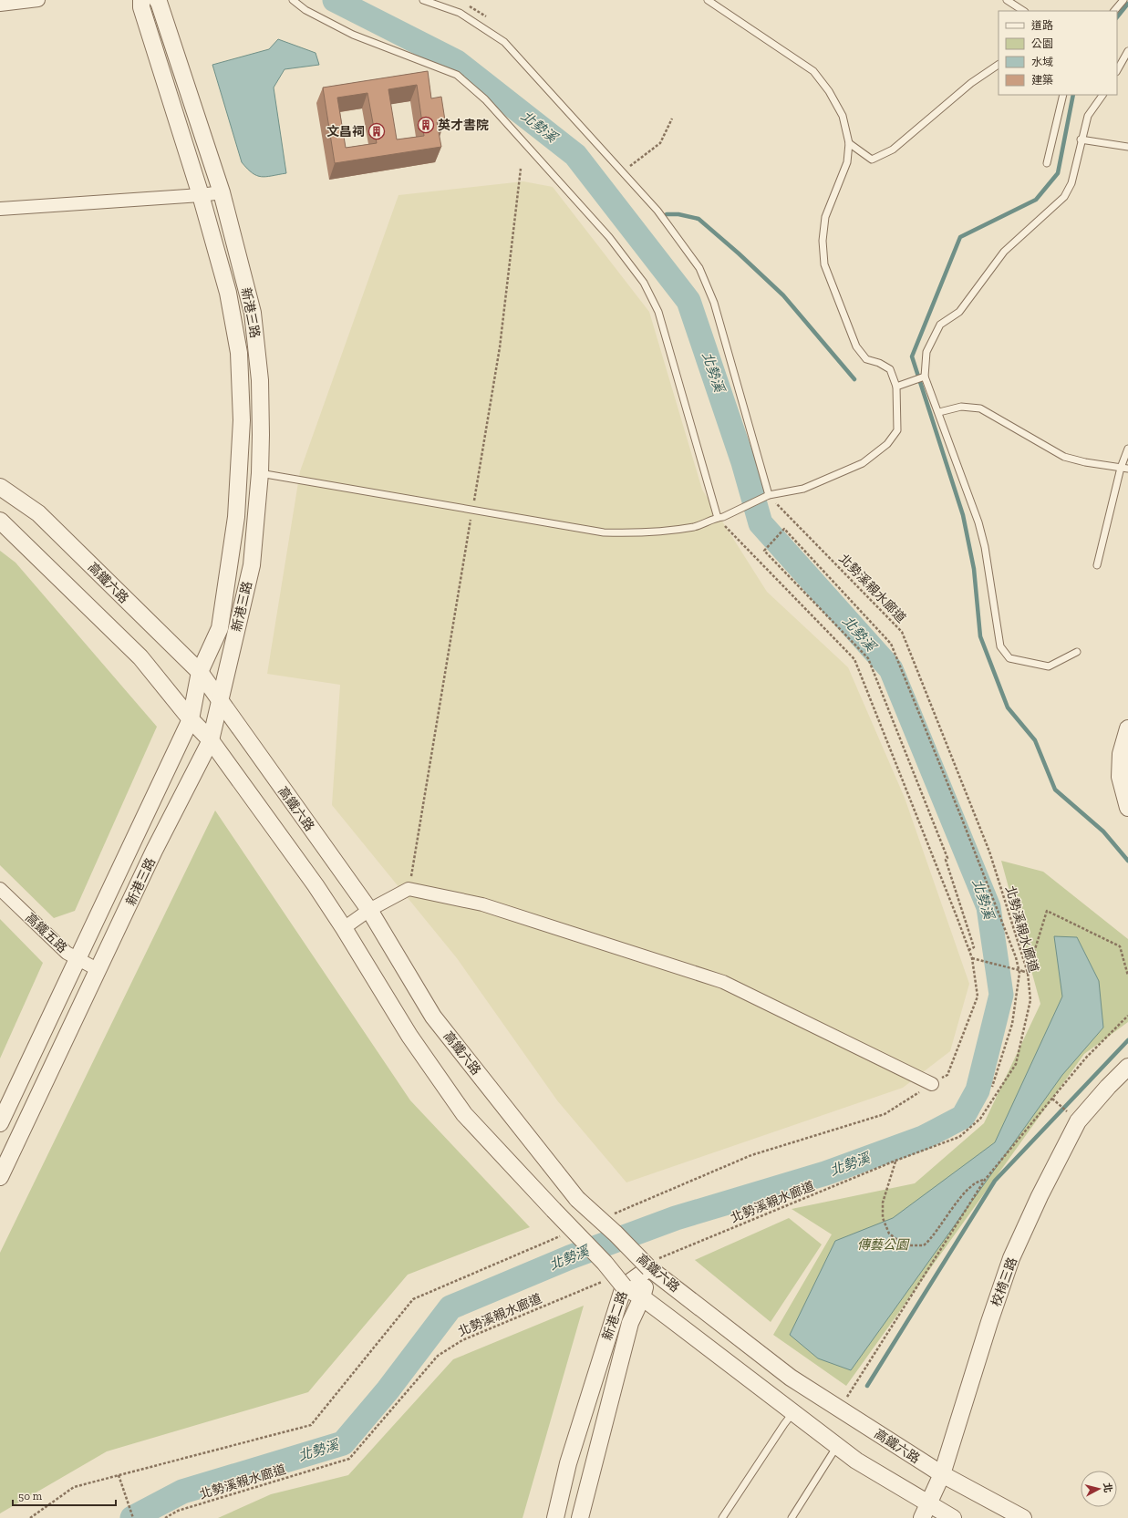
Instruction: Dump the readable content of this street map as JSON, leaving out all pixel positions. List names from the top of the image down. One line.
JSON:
{"streets":{"street":["新港三路","高鐵六路","高鐵五路","校椅三路","新港二路"],"path":["北勢溪親水廊道"]},"crossings":[["新港三路","高鐵六路"],["新港三路","高鐵五路"],["高鐵六路","北勢溪親水廊道"],["高鐵六路","校椅三路"],["高鐵六路","新港二路"],["北勢溪親水廊道","新港二路"]],"water":["北勢溪"],"parks":["傳藝公園"],"places":{"building":["英才書院","文昌祠"]},"legend":["道路","公園","水域","建築"],"scale_bar":"50 m","north":"right"}
